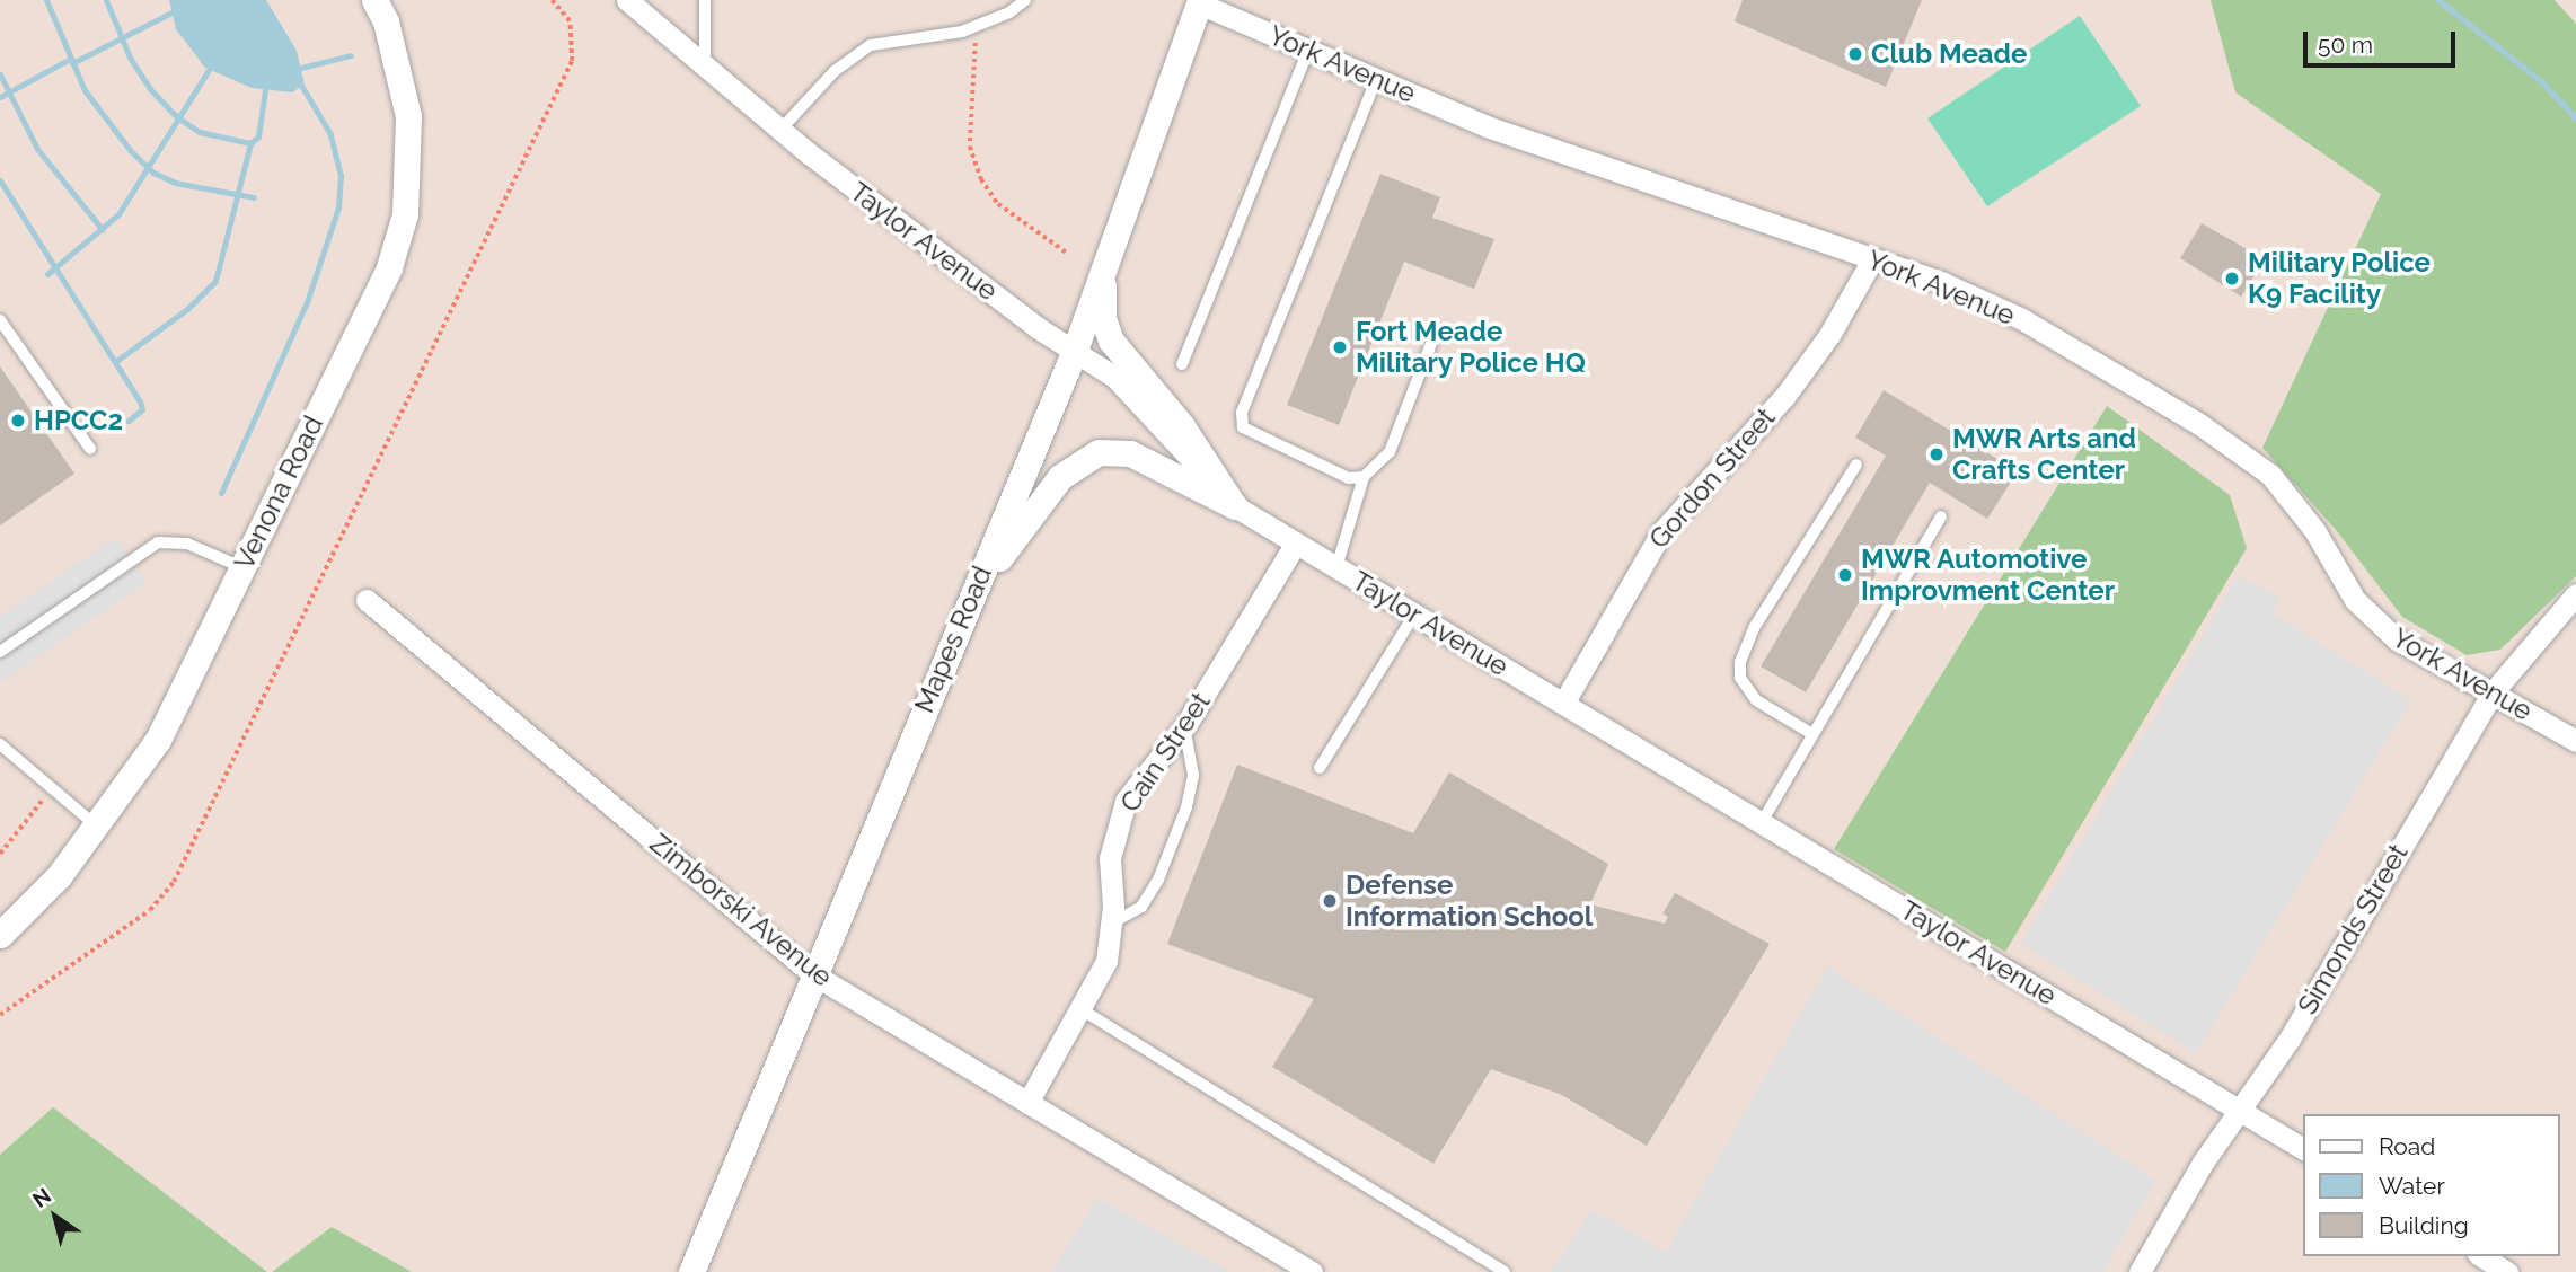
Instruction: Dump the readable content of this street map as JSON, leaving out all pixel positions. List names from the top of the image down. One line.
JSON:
{"streets":{"street":["York Avenue","Taylor Avenue","Gordon Street","Venona Road","Mapes Road","Cain Street","Zimborski Avenue","Simonds Street"]},"crossings":[["York Avenue","Gordon Street"],["York Avenue","Mapes Road"],["York Avenue","Simonds Street"],["Taylor Avenue","Gordon Street"],["Taylor Avenue","Mapes Road"],["Taylor Avenue","Cain Street"],["Taylor Avenue","Simonds Street"],["Mapes Road","Zimborski Avenue"],["Cain Street","Zimborski Avenue"]],"places":["Club Meade","Military Police K9 Facility","Fort Meade Military Police HQ","HPCC2","MWR Arts and Crafts Center","MWR Automotive Improvment Center","Defense Information School"],"legend":["Road","Water","Building"],"scale_bar":"50 m","north":"top left"}
